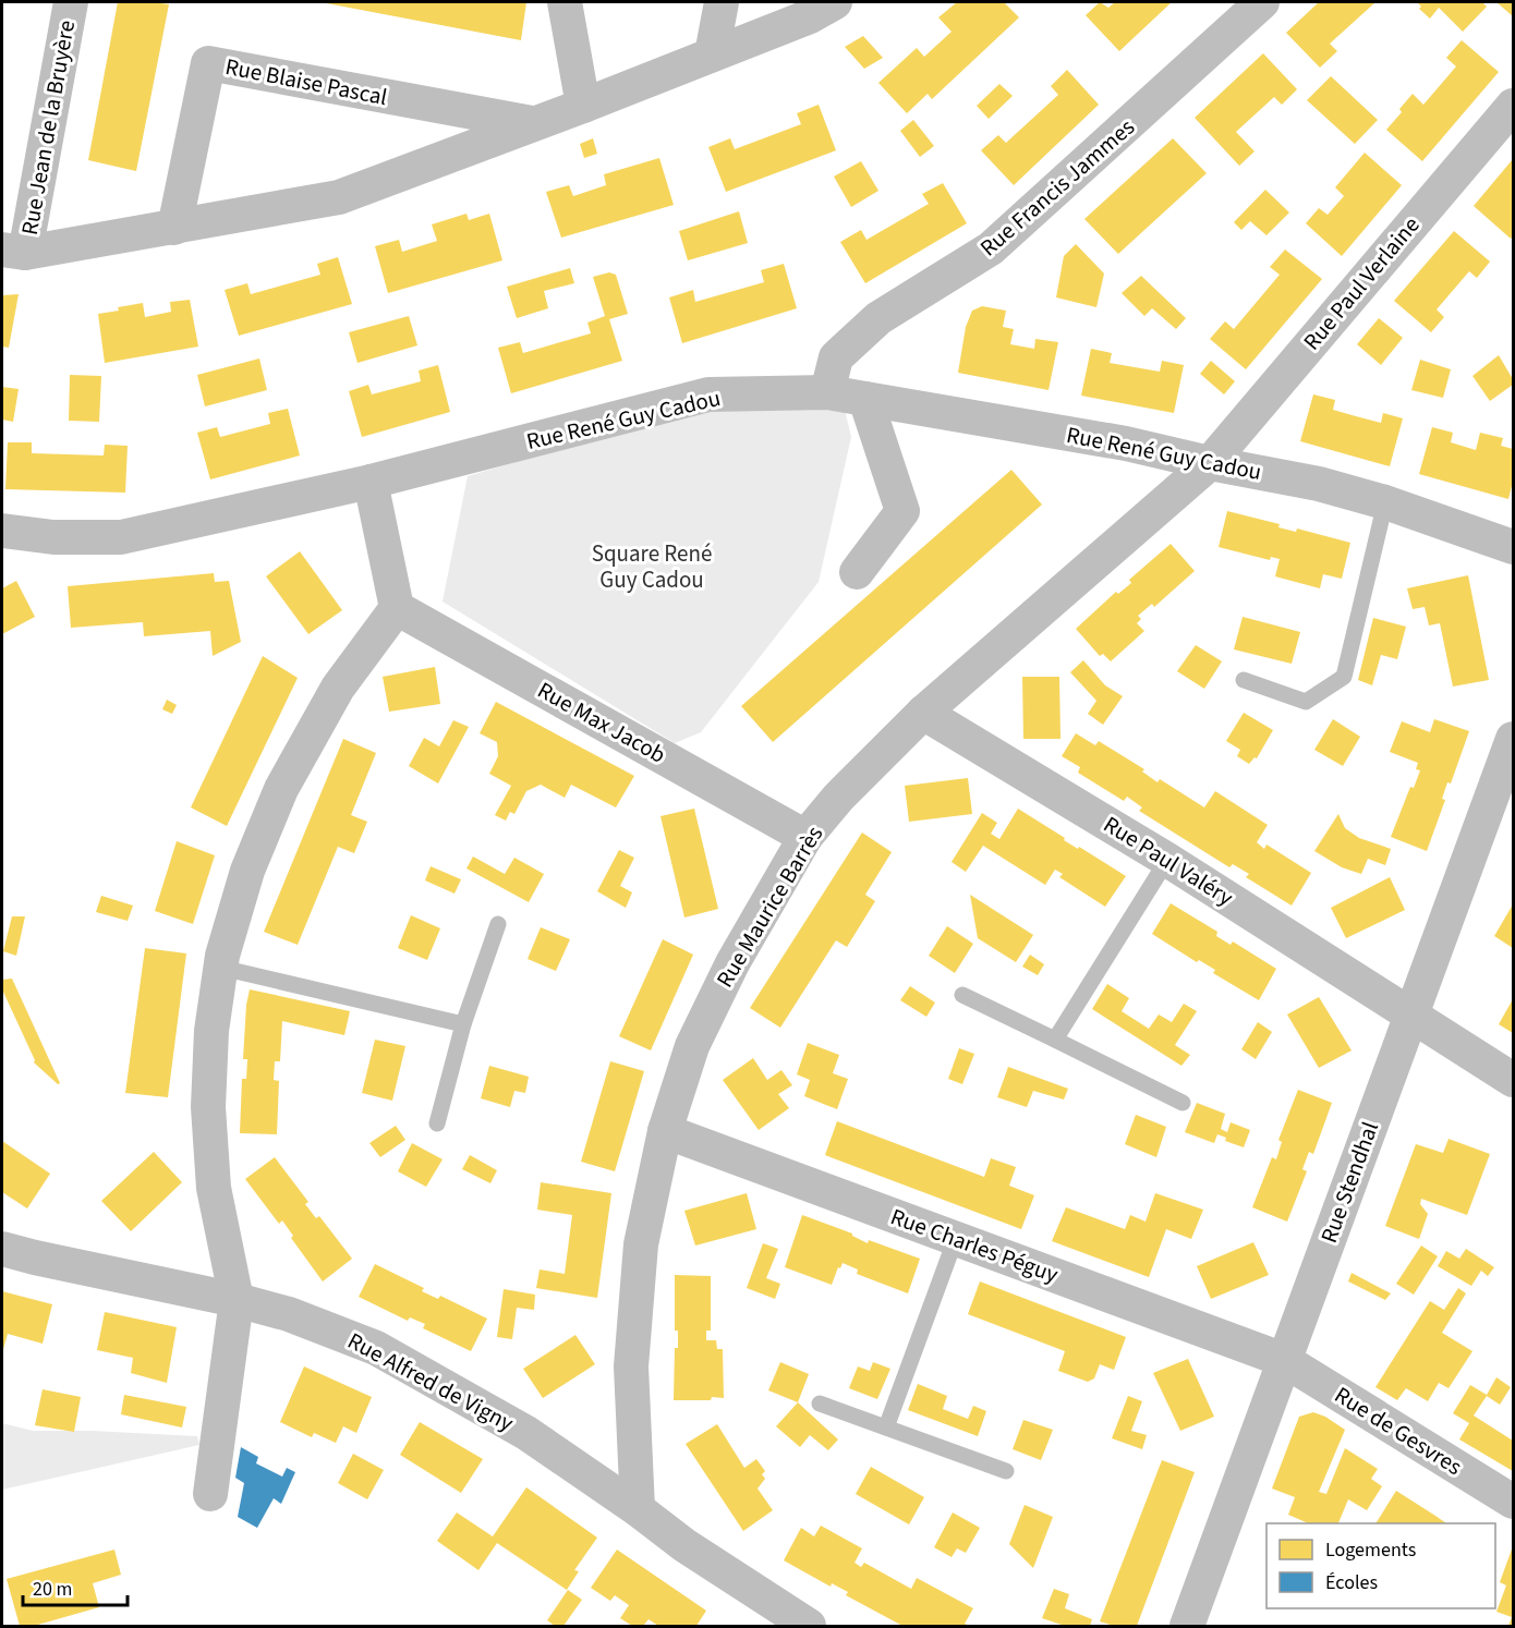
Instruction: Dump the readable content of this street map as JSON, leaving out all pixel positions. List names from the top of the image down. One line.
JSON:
{"streets":{"street":["Rue Blaise Pascal","Rue Jean de la Bruyère","Rue Francis Jammes","Rue Paul Verlaine","Rue René Guy Cadou","Rue Max Jacob","Rue Paul Valéry","Rue Maurice Barrès","Rue Stendhal","Rue Charles Péguy","Rue Alfred de Vigny","Rue de Gesvres"]},"crossings":[["Rue Blaise Pascal","Rue Jean de la Bruyère"],["Rue Francis Jammes","Rue René Guy Cadou"],["Rue Paul Verlaine","Rue René Guy Cadou"],["Rue Paul Verlaine","Rue Maurice Barrès"],["Rue René Guy Cadou","Rue Maurice Barrès"],["Rue Max Jacob","Rue Maurice Barrès"],["Rue Paul Valéry","Rue Maurice Barrès"],["Rue Paul Valéry","Rue Stendhal"],["Rue Maurice Barrès","Rue Charles Péguy"],["Rue Maurice Barrès","Rue Alfred de Vigny"],["Rue Stendhal","Rue Charles Péguy"],["Rue Stendhal","Rue de Gesvres"],["Rue Charles Péguy","Rue de Gesvres"]],"parks":["Square René Guy Cadou"],"legend":["Logements","Écoles"],"scale_bar":"20 m"}
